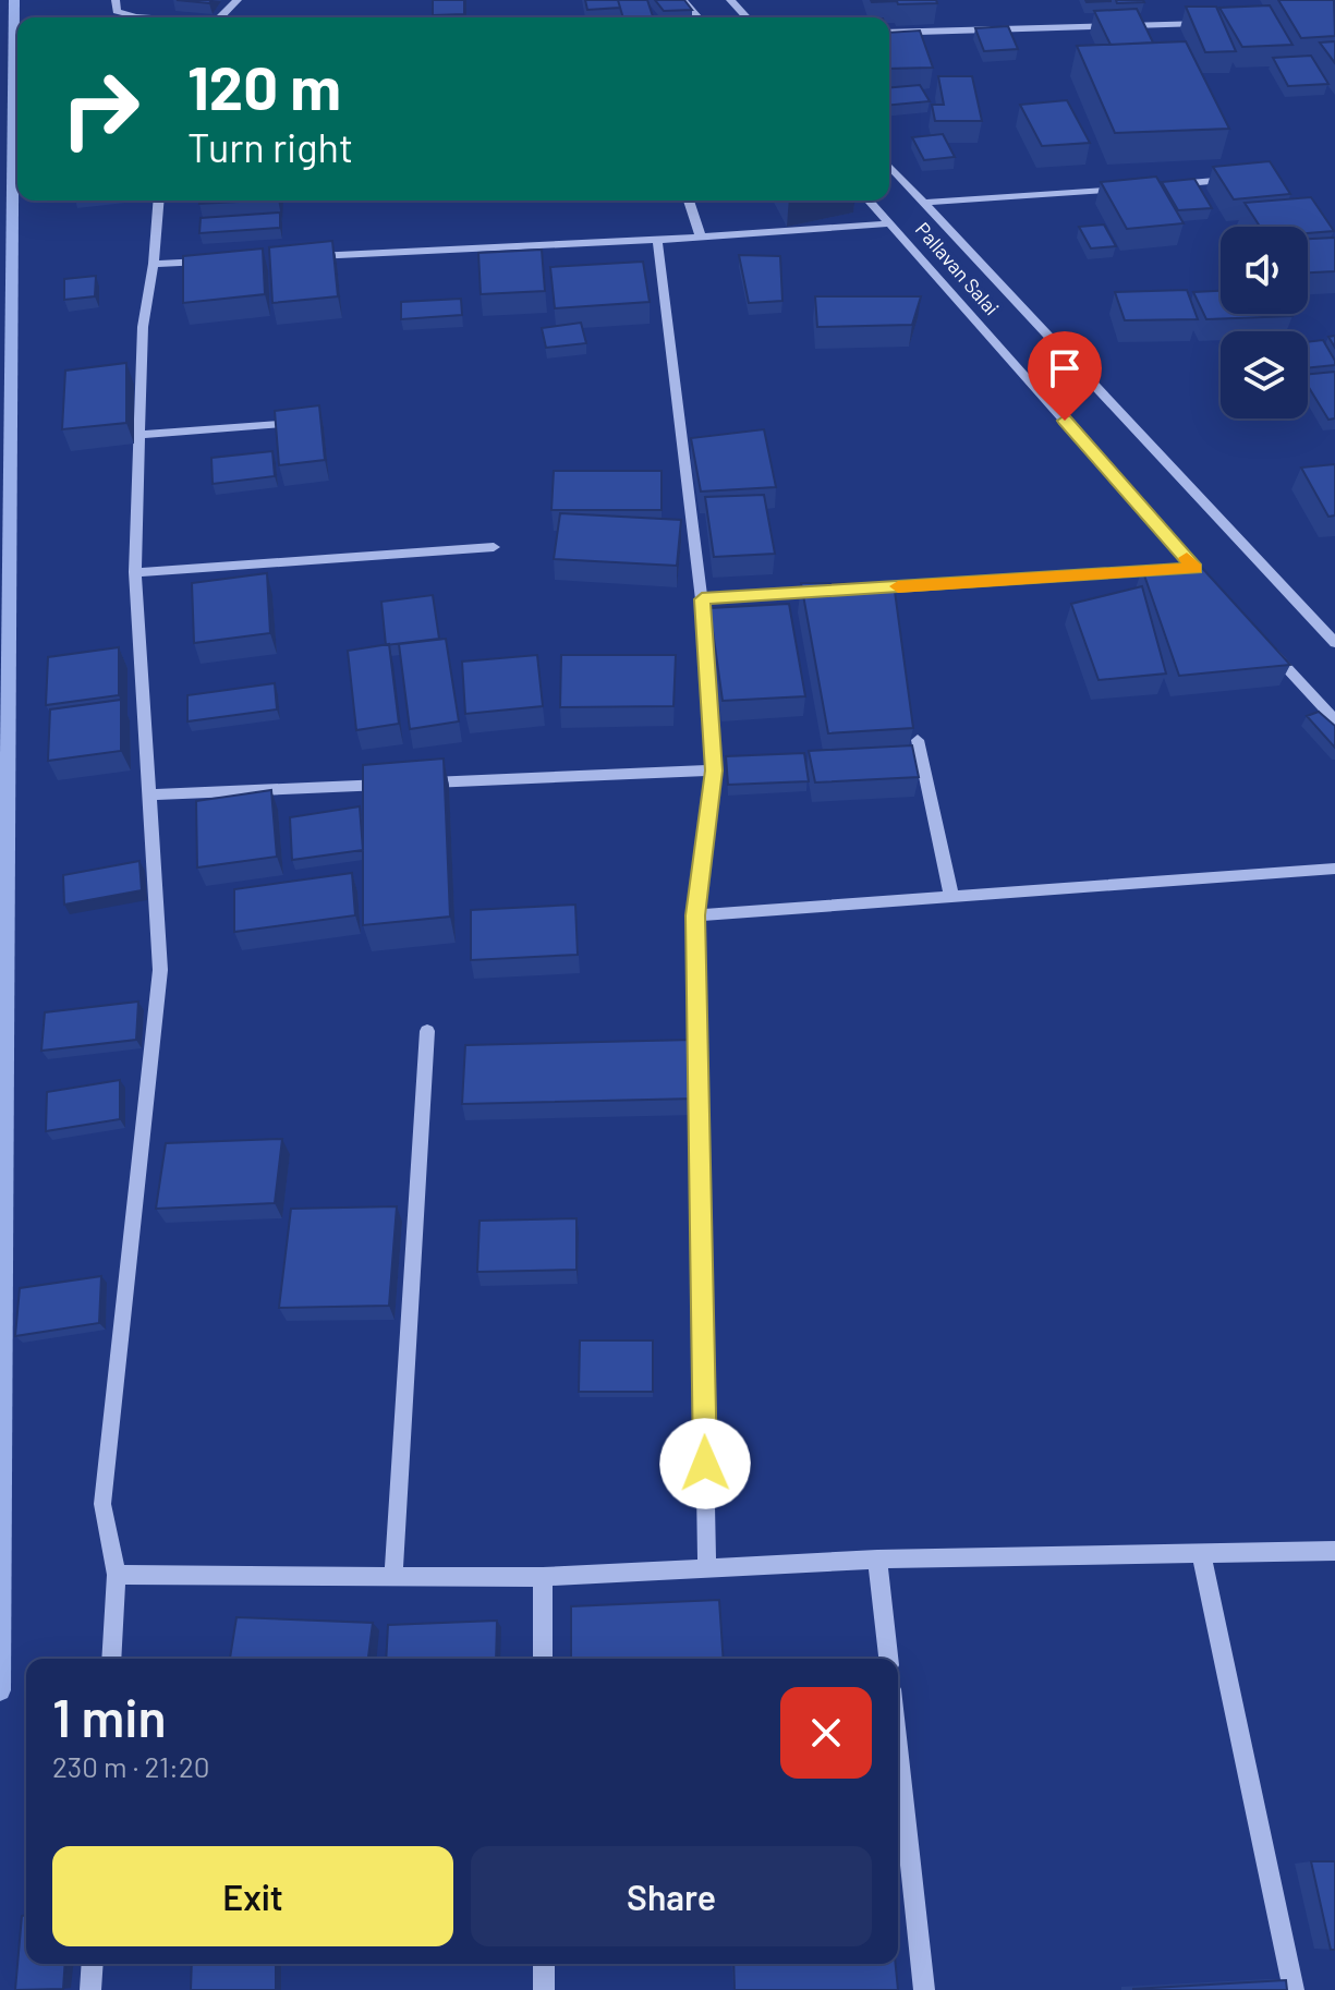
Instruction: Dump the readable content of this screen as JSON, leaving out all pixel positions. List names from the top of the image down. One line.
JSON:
{"streets":{"street":["Pallavan Salai"]},"page":{"turn":["120 m","Turn right"],"heading":["1 min","230 m · 21:20"],"buttons":["Exit","Share"]}}
